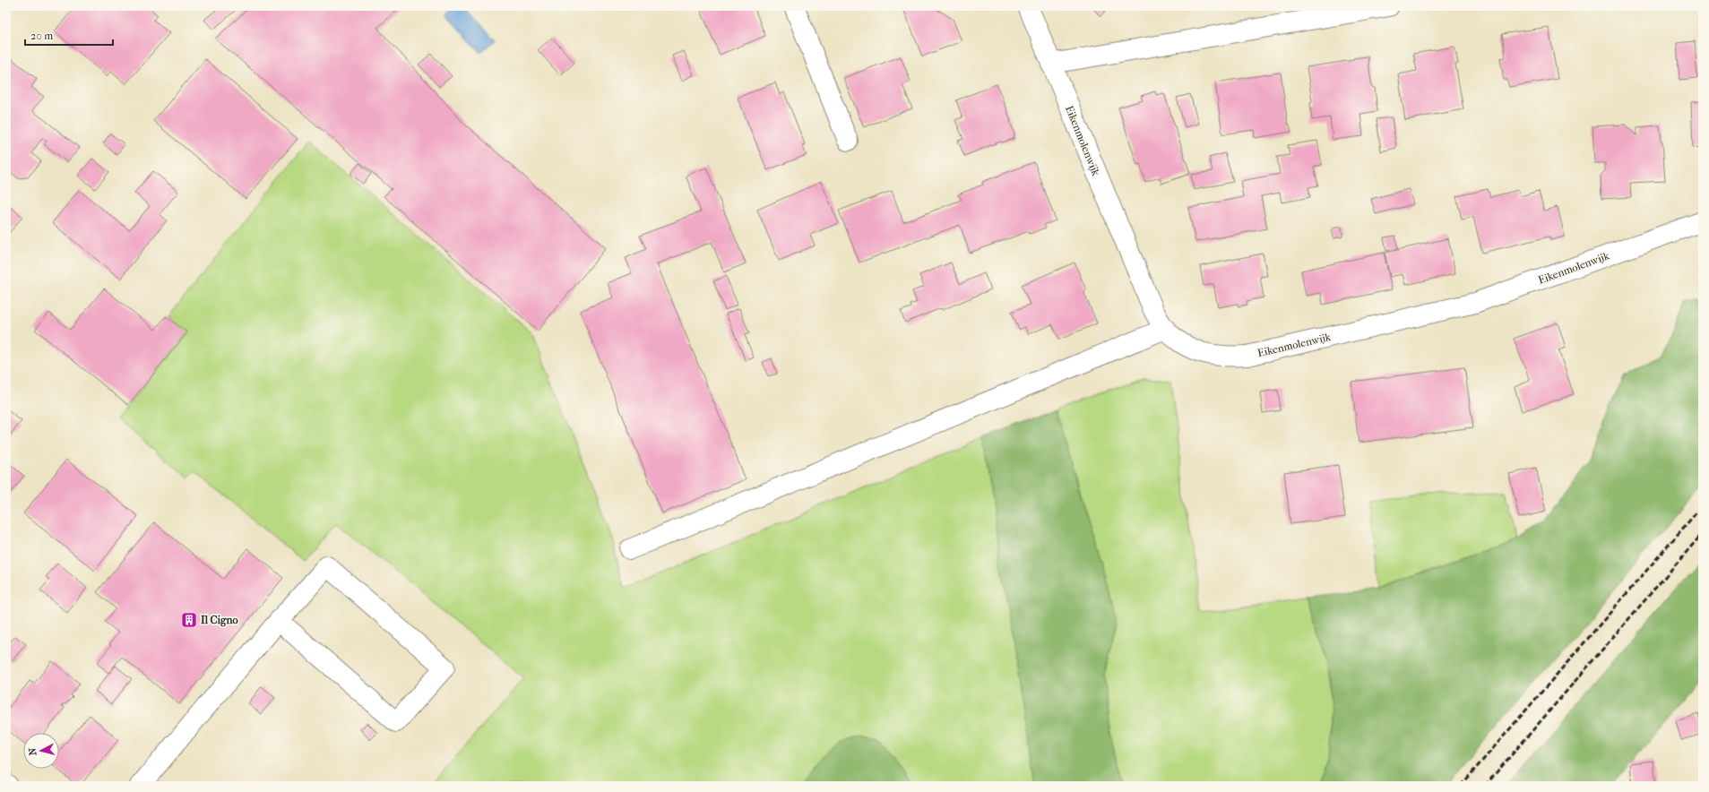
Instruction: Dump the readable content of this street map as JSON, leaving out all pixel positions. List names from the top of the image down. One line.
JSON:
{"streets":{"street":["Eikenmolenwijk"]},"places":{"building":["Il Cigno"]},"scale_bar":"20 m","north":"left"}
